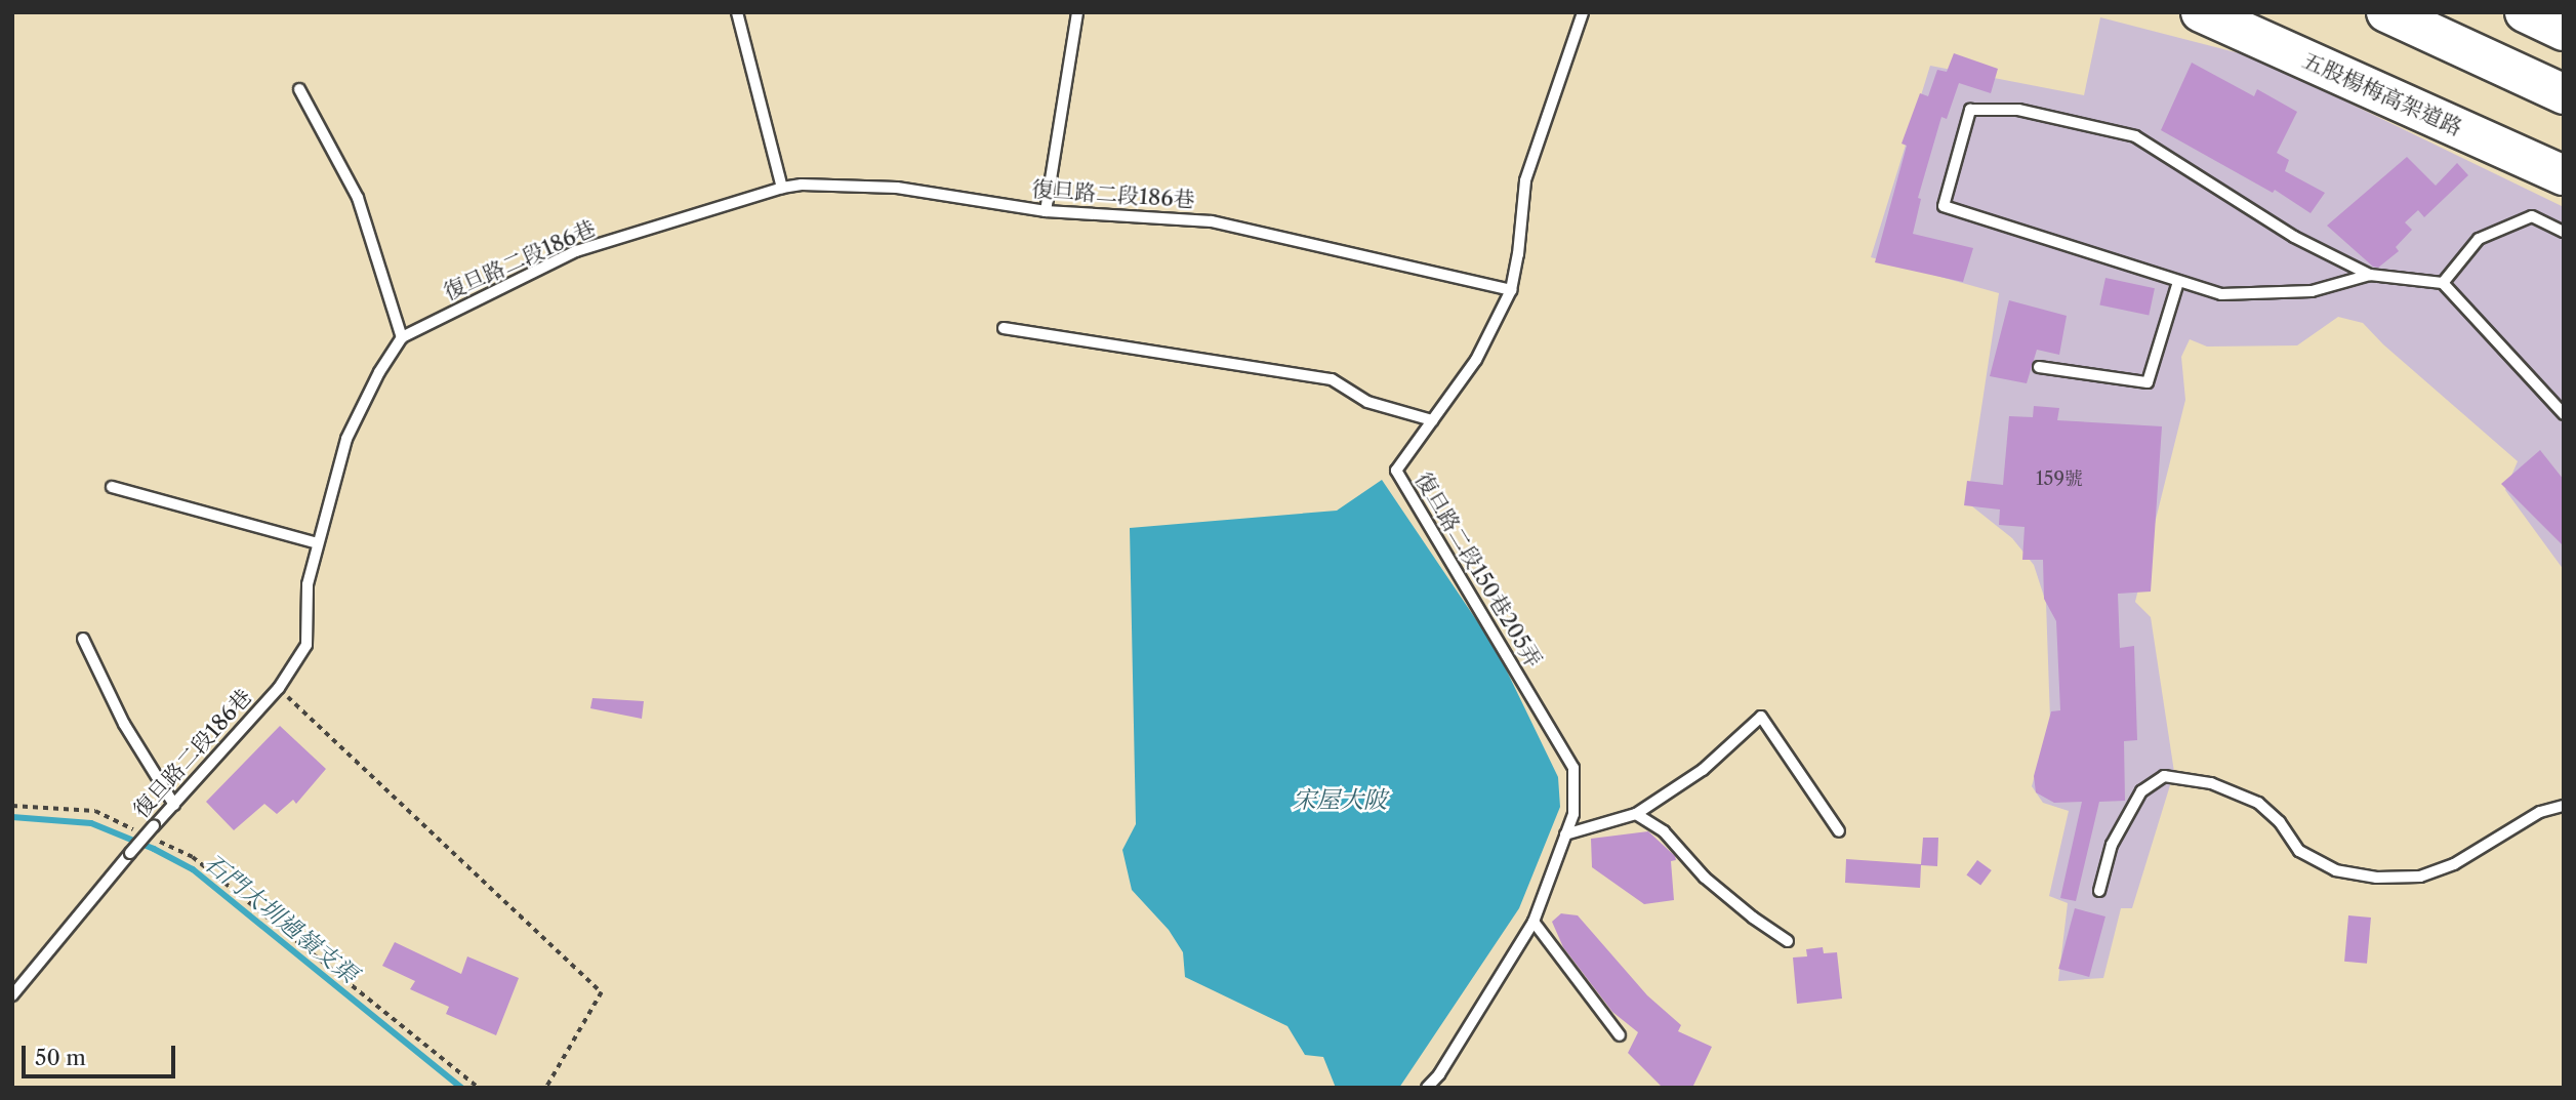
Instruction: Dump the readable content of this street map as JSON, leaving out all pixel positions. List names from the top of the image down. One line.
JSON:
{"streets":{"highway":["五股楊梅高架道路"],"lane":["復旦路二段186巷","復旦路二段150巷205弄"]},"crossings":[["復旦路二段186巷","復旦路二段150巷205弄"]],"water":["宋屋大陂","石門大圳過嶺支渠"],"house_numbers":["159號"],"scale_bar":"50 m"}
